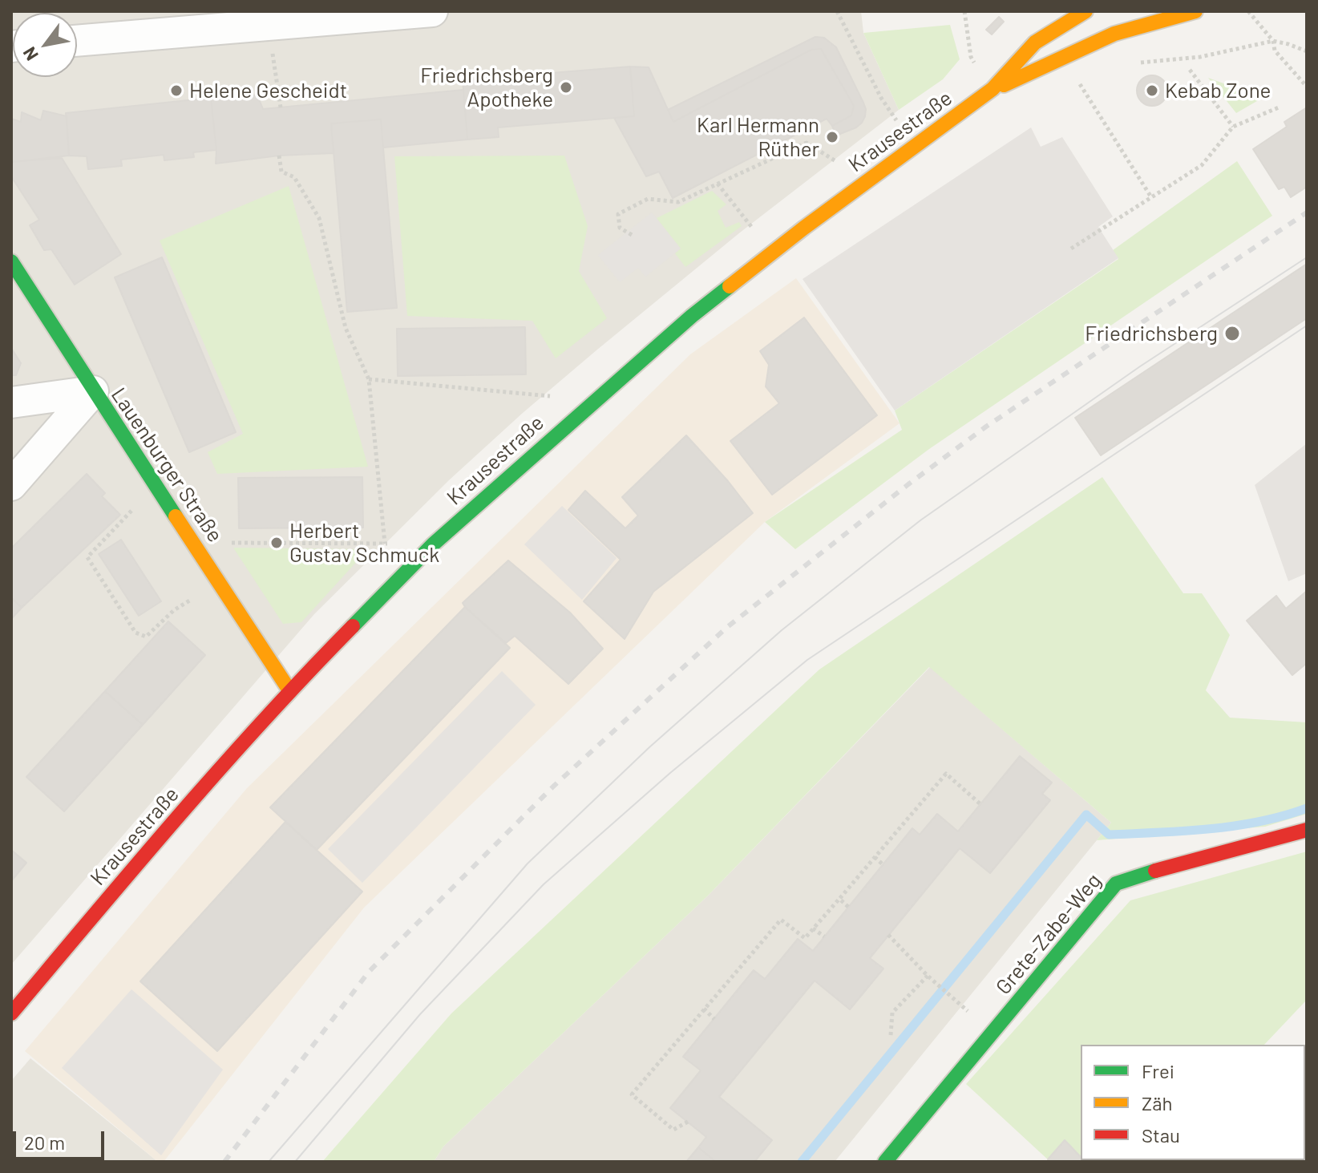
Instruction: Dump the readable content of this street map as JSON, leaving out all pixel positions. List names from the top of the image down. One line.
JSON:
{"streets":{"main road":["Krausestraße","Lauenburger Straße","Grete-Zabe-Weg"]},"crossings":[["Krausestraße","Lauenburger Straße"]],"places":["Friedrichsberg Apotheke","Helene Gescheidt","Kebab Zone","Karl Hermann Rüther","Friedrichsberg","Herbert Gustav Schmuck"],"legend":["Frei","Zäh","Stau"],"scale_bar":"20 m","north":"bottom left"}
